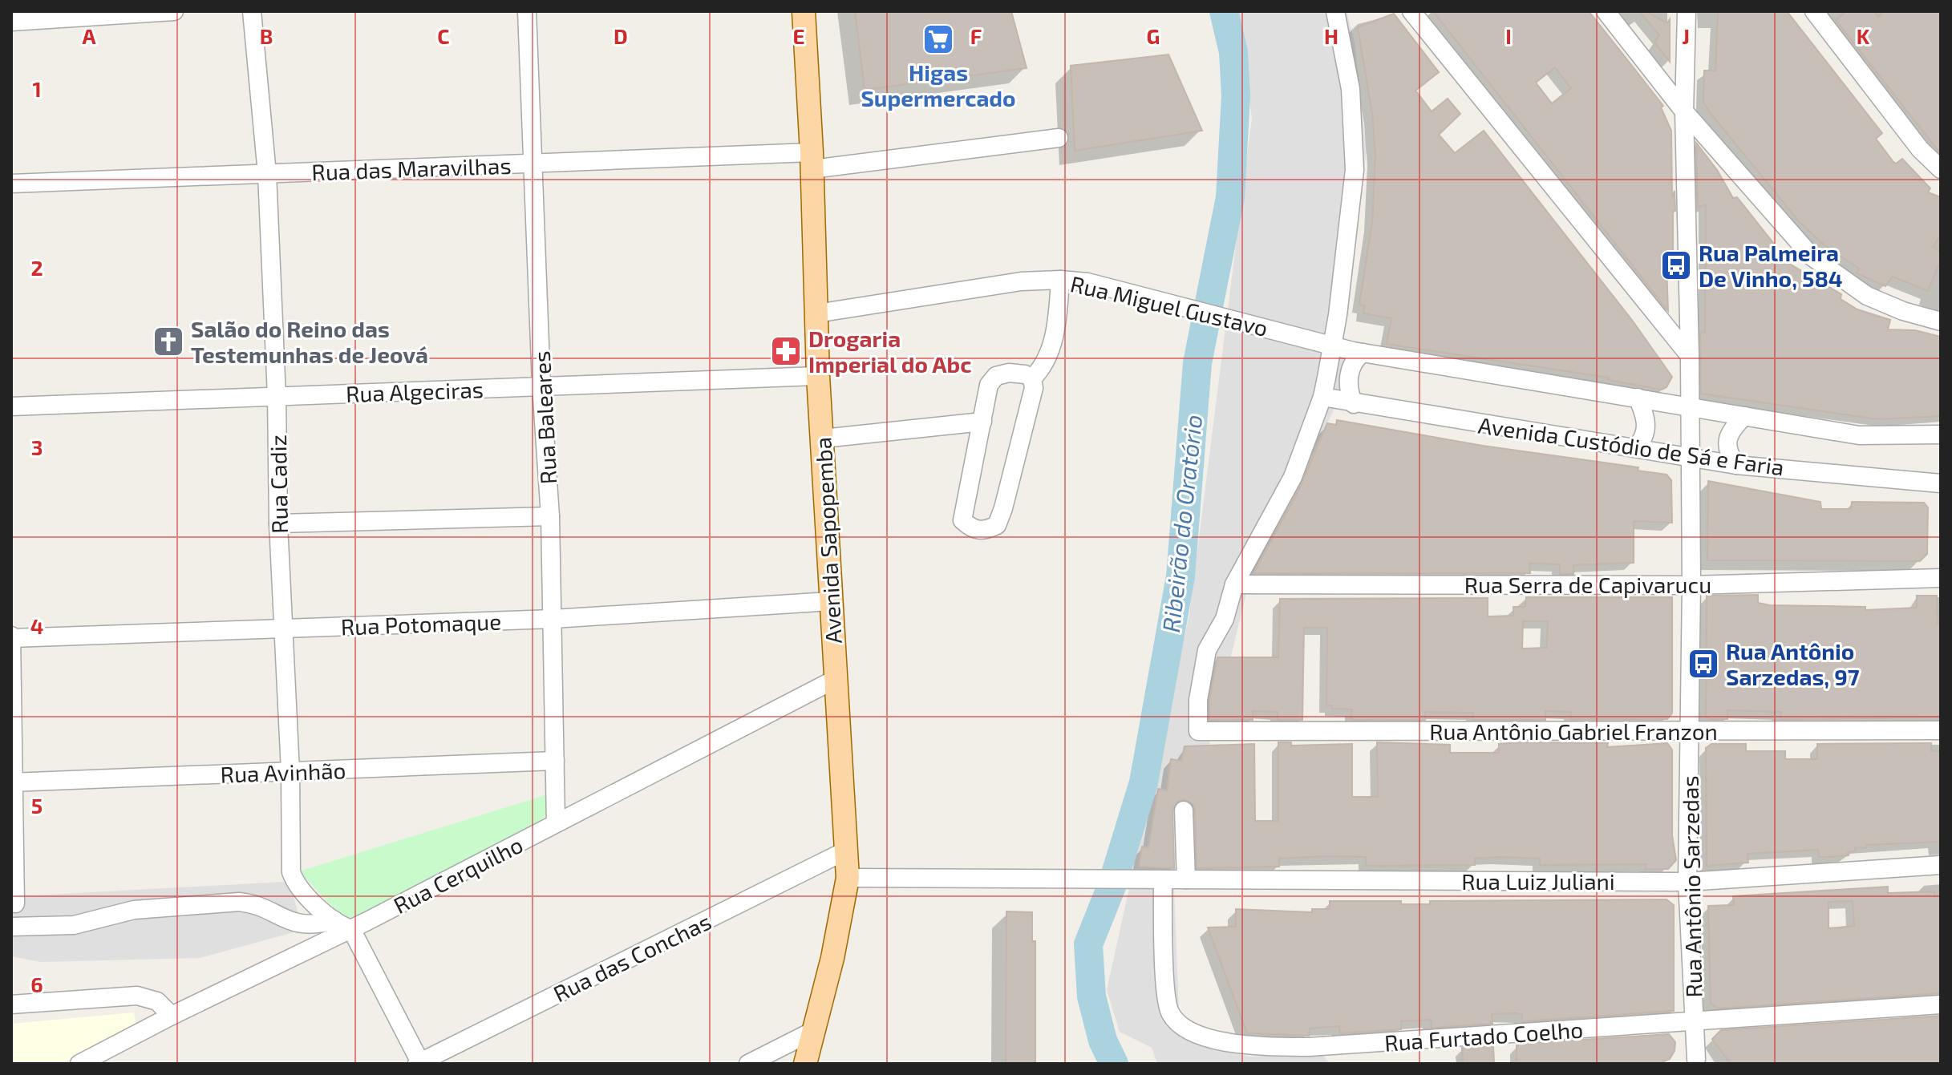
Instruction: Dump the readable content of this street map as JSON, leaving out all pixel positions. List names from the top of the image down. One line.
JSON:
{"streets":{"main road":["Avenida Sapopemba"],"street":["Rua das Maravilhas","Rua Miguel Gustavo","Rua Algeciras","Rua Baleares","Avenida Custódio de Sá e Faria","Rua Cadiz","Rua Serra de Capivarucu","Rua Potomaque","Rua Antônio Gabriel Franzon","Rua Avinhão","Rua Cerquilho","Rua Luiz Juliani","Rua Antônio Sarzedas","Rua das Conchas","Rua Furtado Coelho"]},"crossings":[["Rua das Maravilhas","Rua Baleares"],["Rua das Maravilhas","Rua Cadiz"],["Rua das Maravilhas","Avenida Sapopemba"],["Rua Miguel Gustavo","Avenida Custódio de Sá e Faria"],["Rua Miguel Gustavo","Avenida Sapopemba"],["Rua Algeciras","Rua Baleares"],["Rua Algeciras","Rua Cadiz"],["Rua Algeciras","Avenida Sapopemba"],["Rua Baleares","Rua Potomaque"],["Rua Baleares","Rua Avinhão"],["Rua Baleares","Rua Cerquilho"],["Avenida Custódio de Sá e Faria","Rua Antônio Sarzedas"],["Rua Cadiz","Rua Potomaque"],["Rua Cadiz","Rua Avinhão"],["Rua Cadiz","Rua Cerquilho"],["Avenida Sapopemba","Rua Potomaque"],["Avenida Sapopemba","Rua Cerquilho"],["Avenida Sapopemba","Rua Luiz Juliani"],["Avenida Sapopemba","Rua das Conchas"],["Rua Serra de Capivarucu","Rua Antônio Gabriel Franzon"],["Rua Serra de Capivarucu","Rua Antônio Sarzedas"],["Rua Antônio Gabriel Franzon","Rua Antônio Sarzedas"],["Rua Luiz Juliani","Rua Antônio Sarzedas"],["Rua Luiz Juliani","Rua Furtado Coelho"],["Rua Antônio Sarzedas","Rua Furtado Coelho"]],"water":["Ribeirão do Oratório"],"places":{"supermarket":["Higas Supermercado"],"bus stop":["Rua Palmeira De Vinho, 584","Rua Antônio Sarzedas, 97"],"church":["Salão do Reino das Testemunhas de Jeová"],"pharmacy":["Drogaria Imperial do Abc"]},"grid":{"columns":["A","B","C","D","E","F","G","H","I","J","K"],"rows":["1","2","3","4","5","6"]}}
